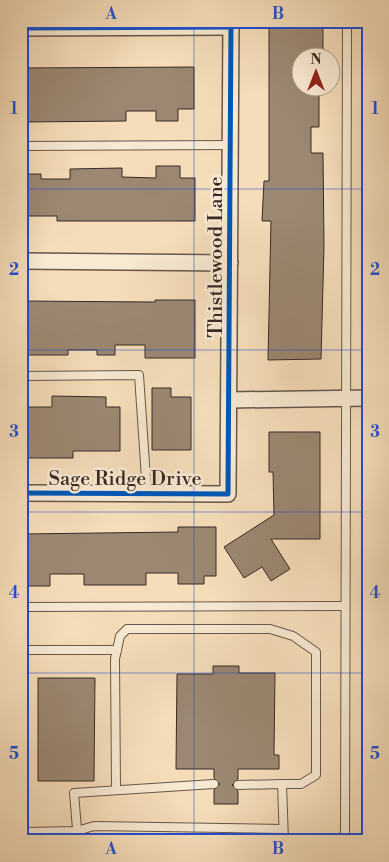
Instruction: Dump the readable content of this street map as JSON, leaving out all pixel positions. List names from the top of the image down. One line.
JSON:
{"streets":{"street":["Thistlewood Lane","Sage Ridge Drive"]},"crossings":[["Thistlewood Lane","Sage Ridge Drive"]],"north":"top","grid":{"columns":["A","B"],"rows":["1","2","3","4","5"]}}
